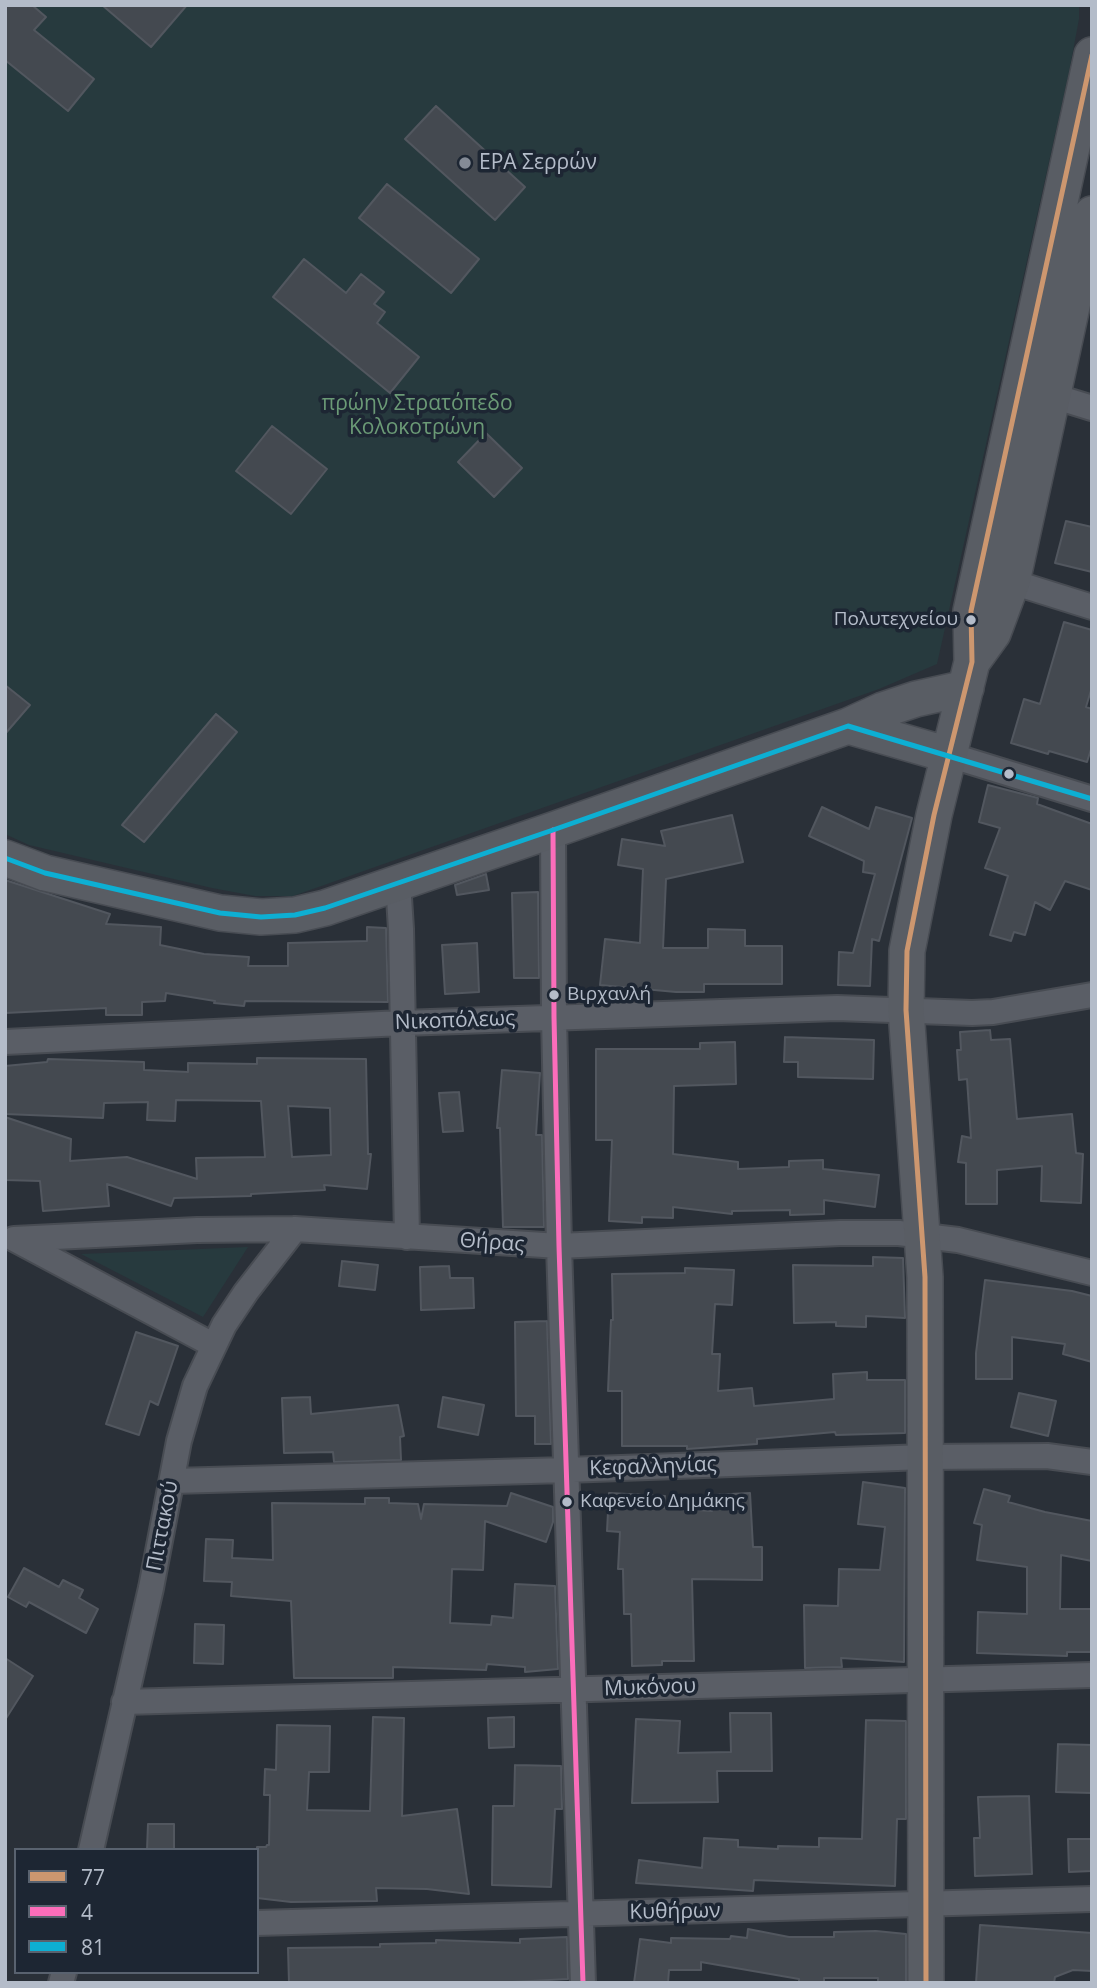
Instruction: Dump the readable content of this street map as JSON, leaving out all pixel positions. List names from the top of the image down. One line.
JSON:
{"streets":{"street":["Νικοπόλεως","Θήρας","Κεφαλληνίας","Πιττακού","Μυκόνου","Κυθήρων"]},"crossings":[["Θήρας","Πιττακού"],["Κεφαλληνίας","Πιττακού"],["Πιττακού","Μυκόνου"]],"parks":["πρώην Στρατόπεδο Κολοκοτρώνη"],"places":["ΕΡΑ Σερρών","Πολυτεχνείου","Βιρχανλή","Καφενείο Δημάκης"],"lines":["transit line 77","transit line 81","transit line 4"],"legend":["77","4","81"]}
